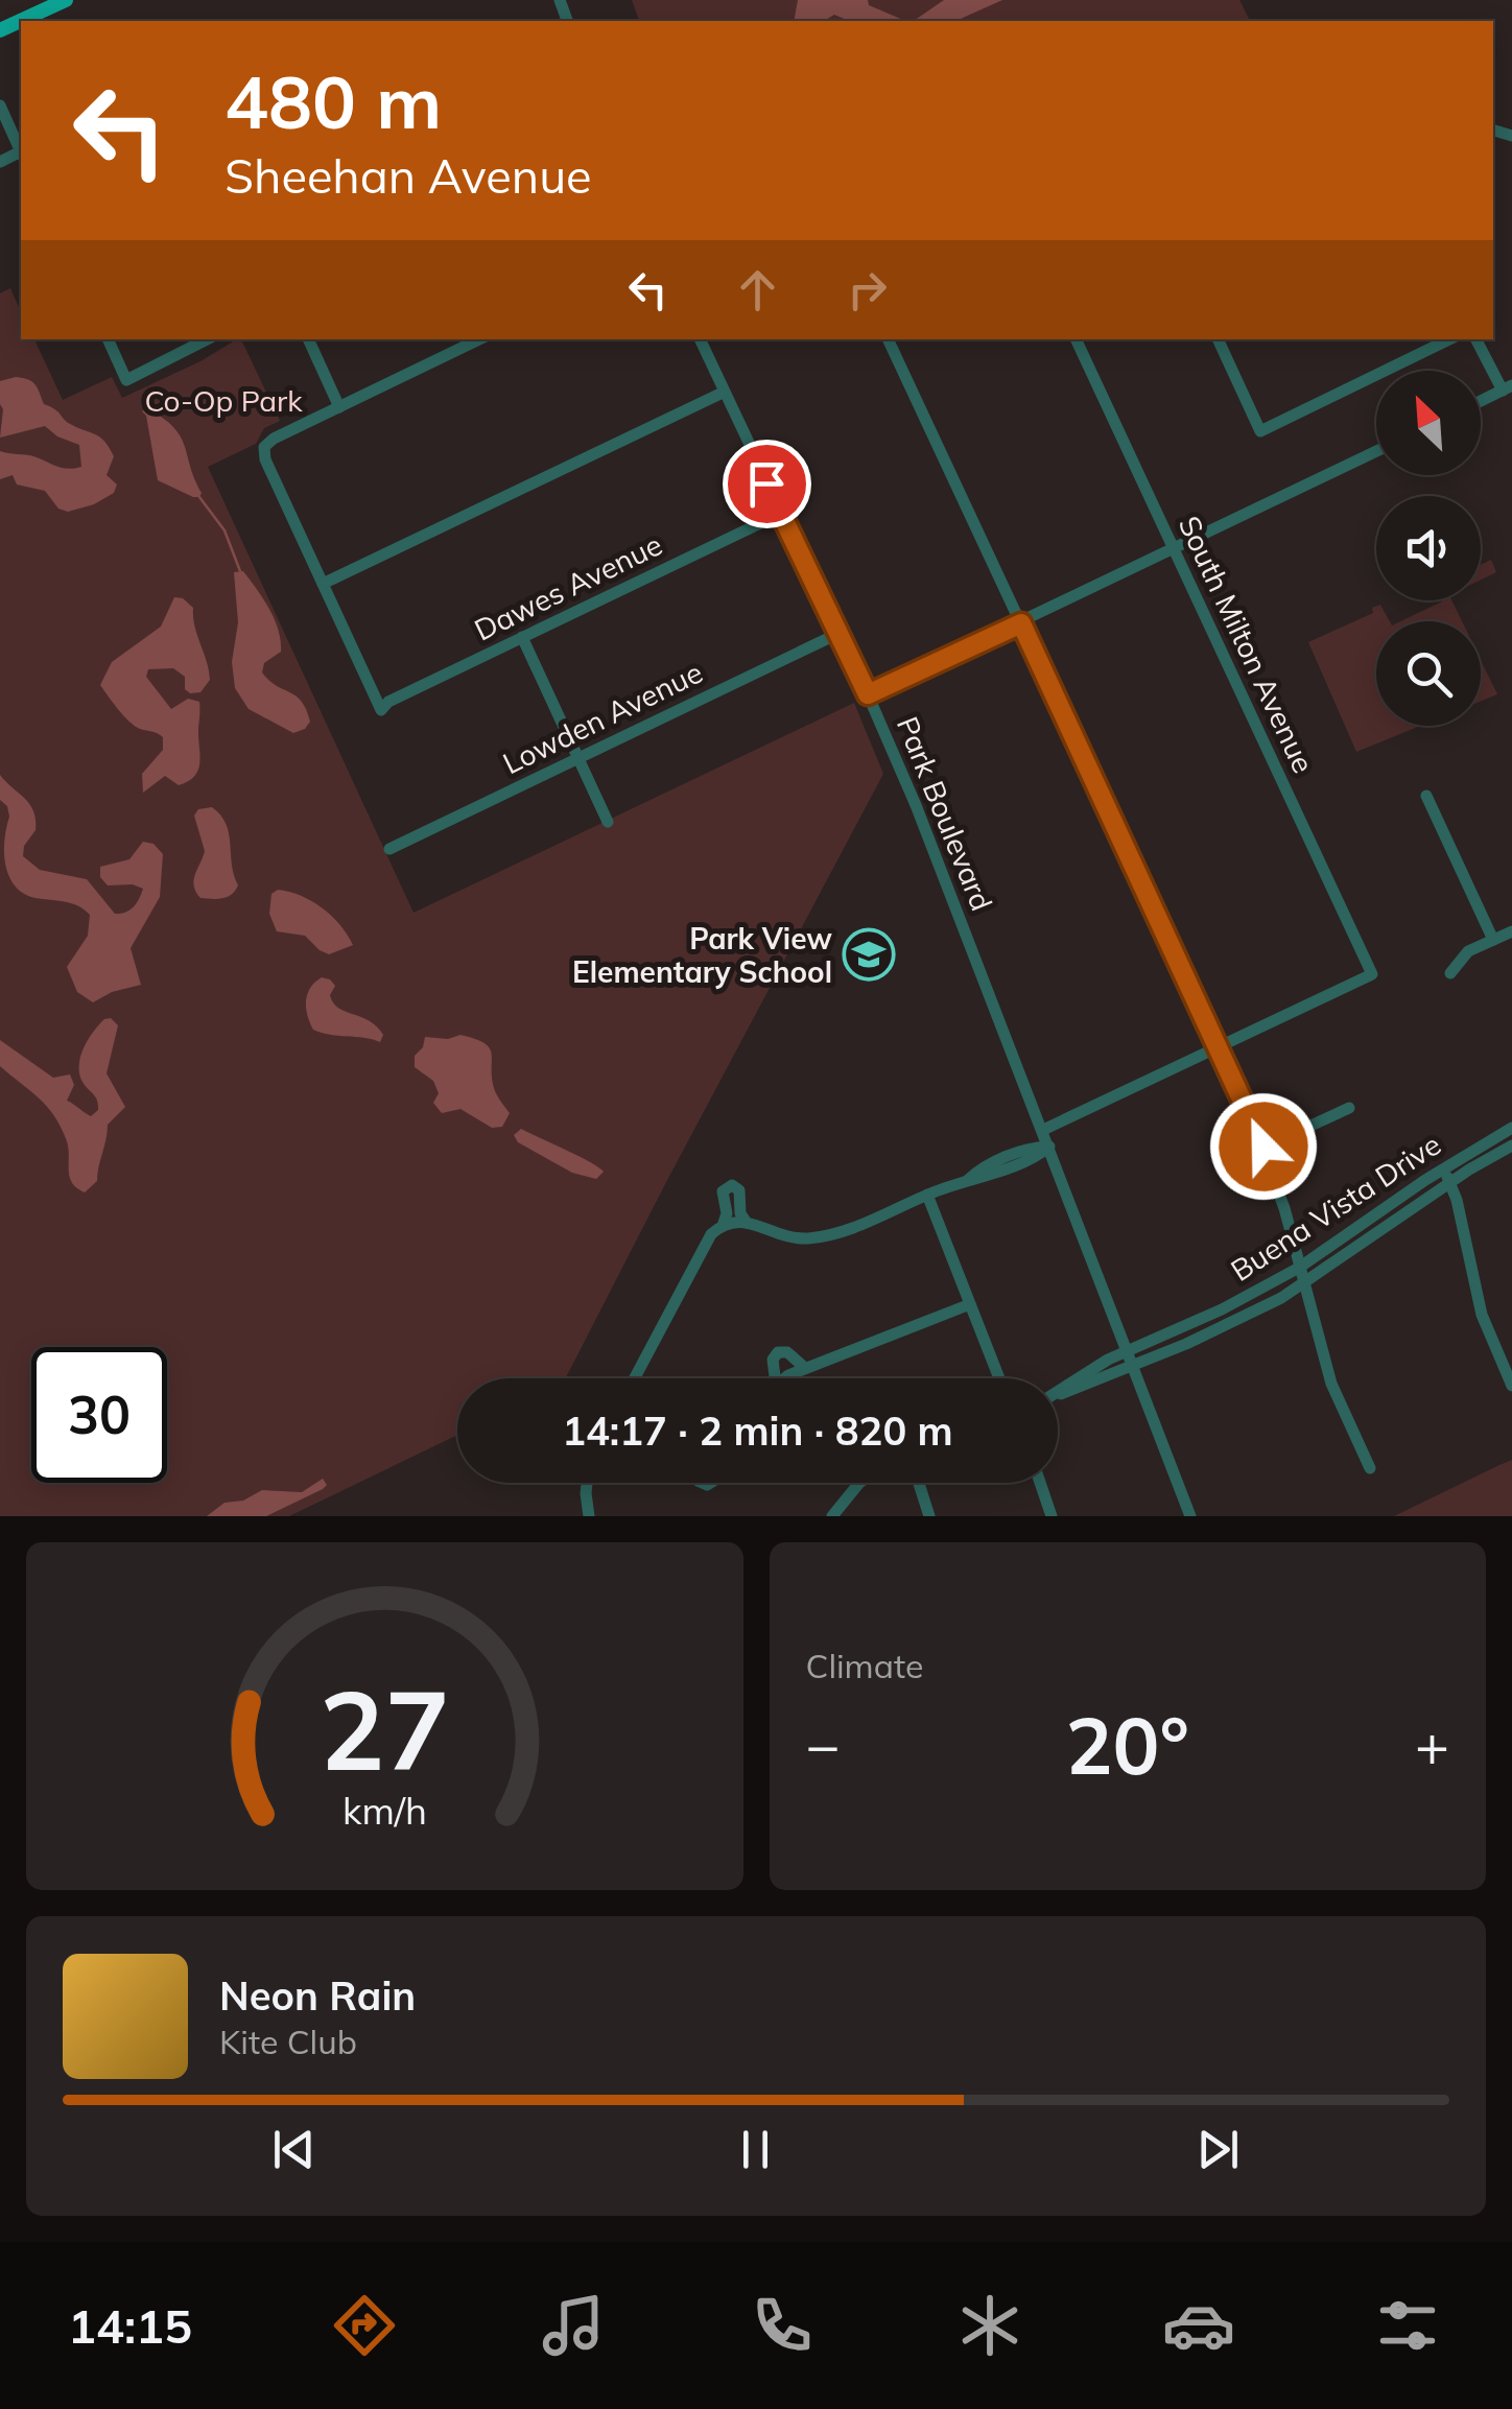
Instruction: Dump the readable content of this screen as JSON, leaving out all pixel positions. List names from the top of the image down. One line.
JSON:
{"streets":{"street":["Dawes Avenue","South Milton Avenue","Lowden Avenue","Park Boulevard","Buena Vista Drive"]},"crossings":[["Dawes Avenue","Park Boulevard"],["Lowden Avenue","Park Boulevard"],["Park Boulevard","Buena Vista Drive"]],"parks":["Co-Op Park"],"places":{"school or university":["Park View Elementary School"]},"north":"top left","page":{"turn":["480 m","Sheehan Avenue"],"limit":"30","trip":"14:17 · 2 min · 820 m","tile":"Climate","heat":["−","20°","+"],"song":["Neon Rain","Kite Club"],"tabs":"14:15","gauge":["27","km/h"]}}
